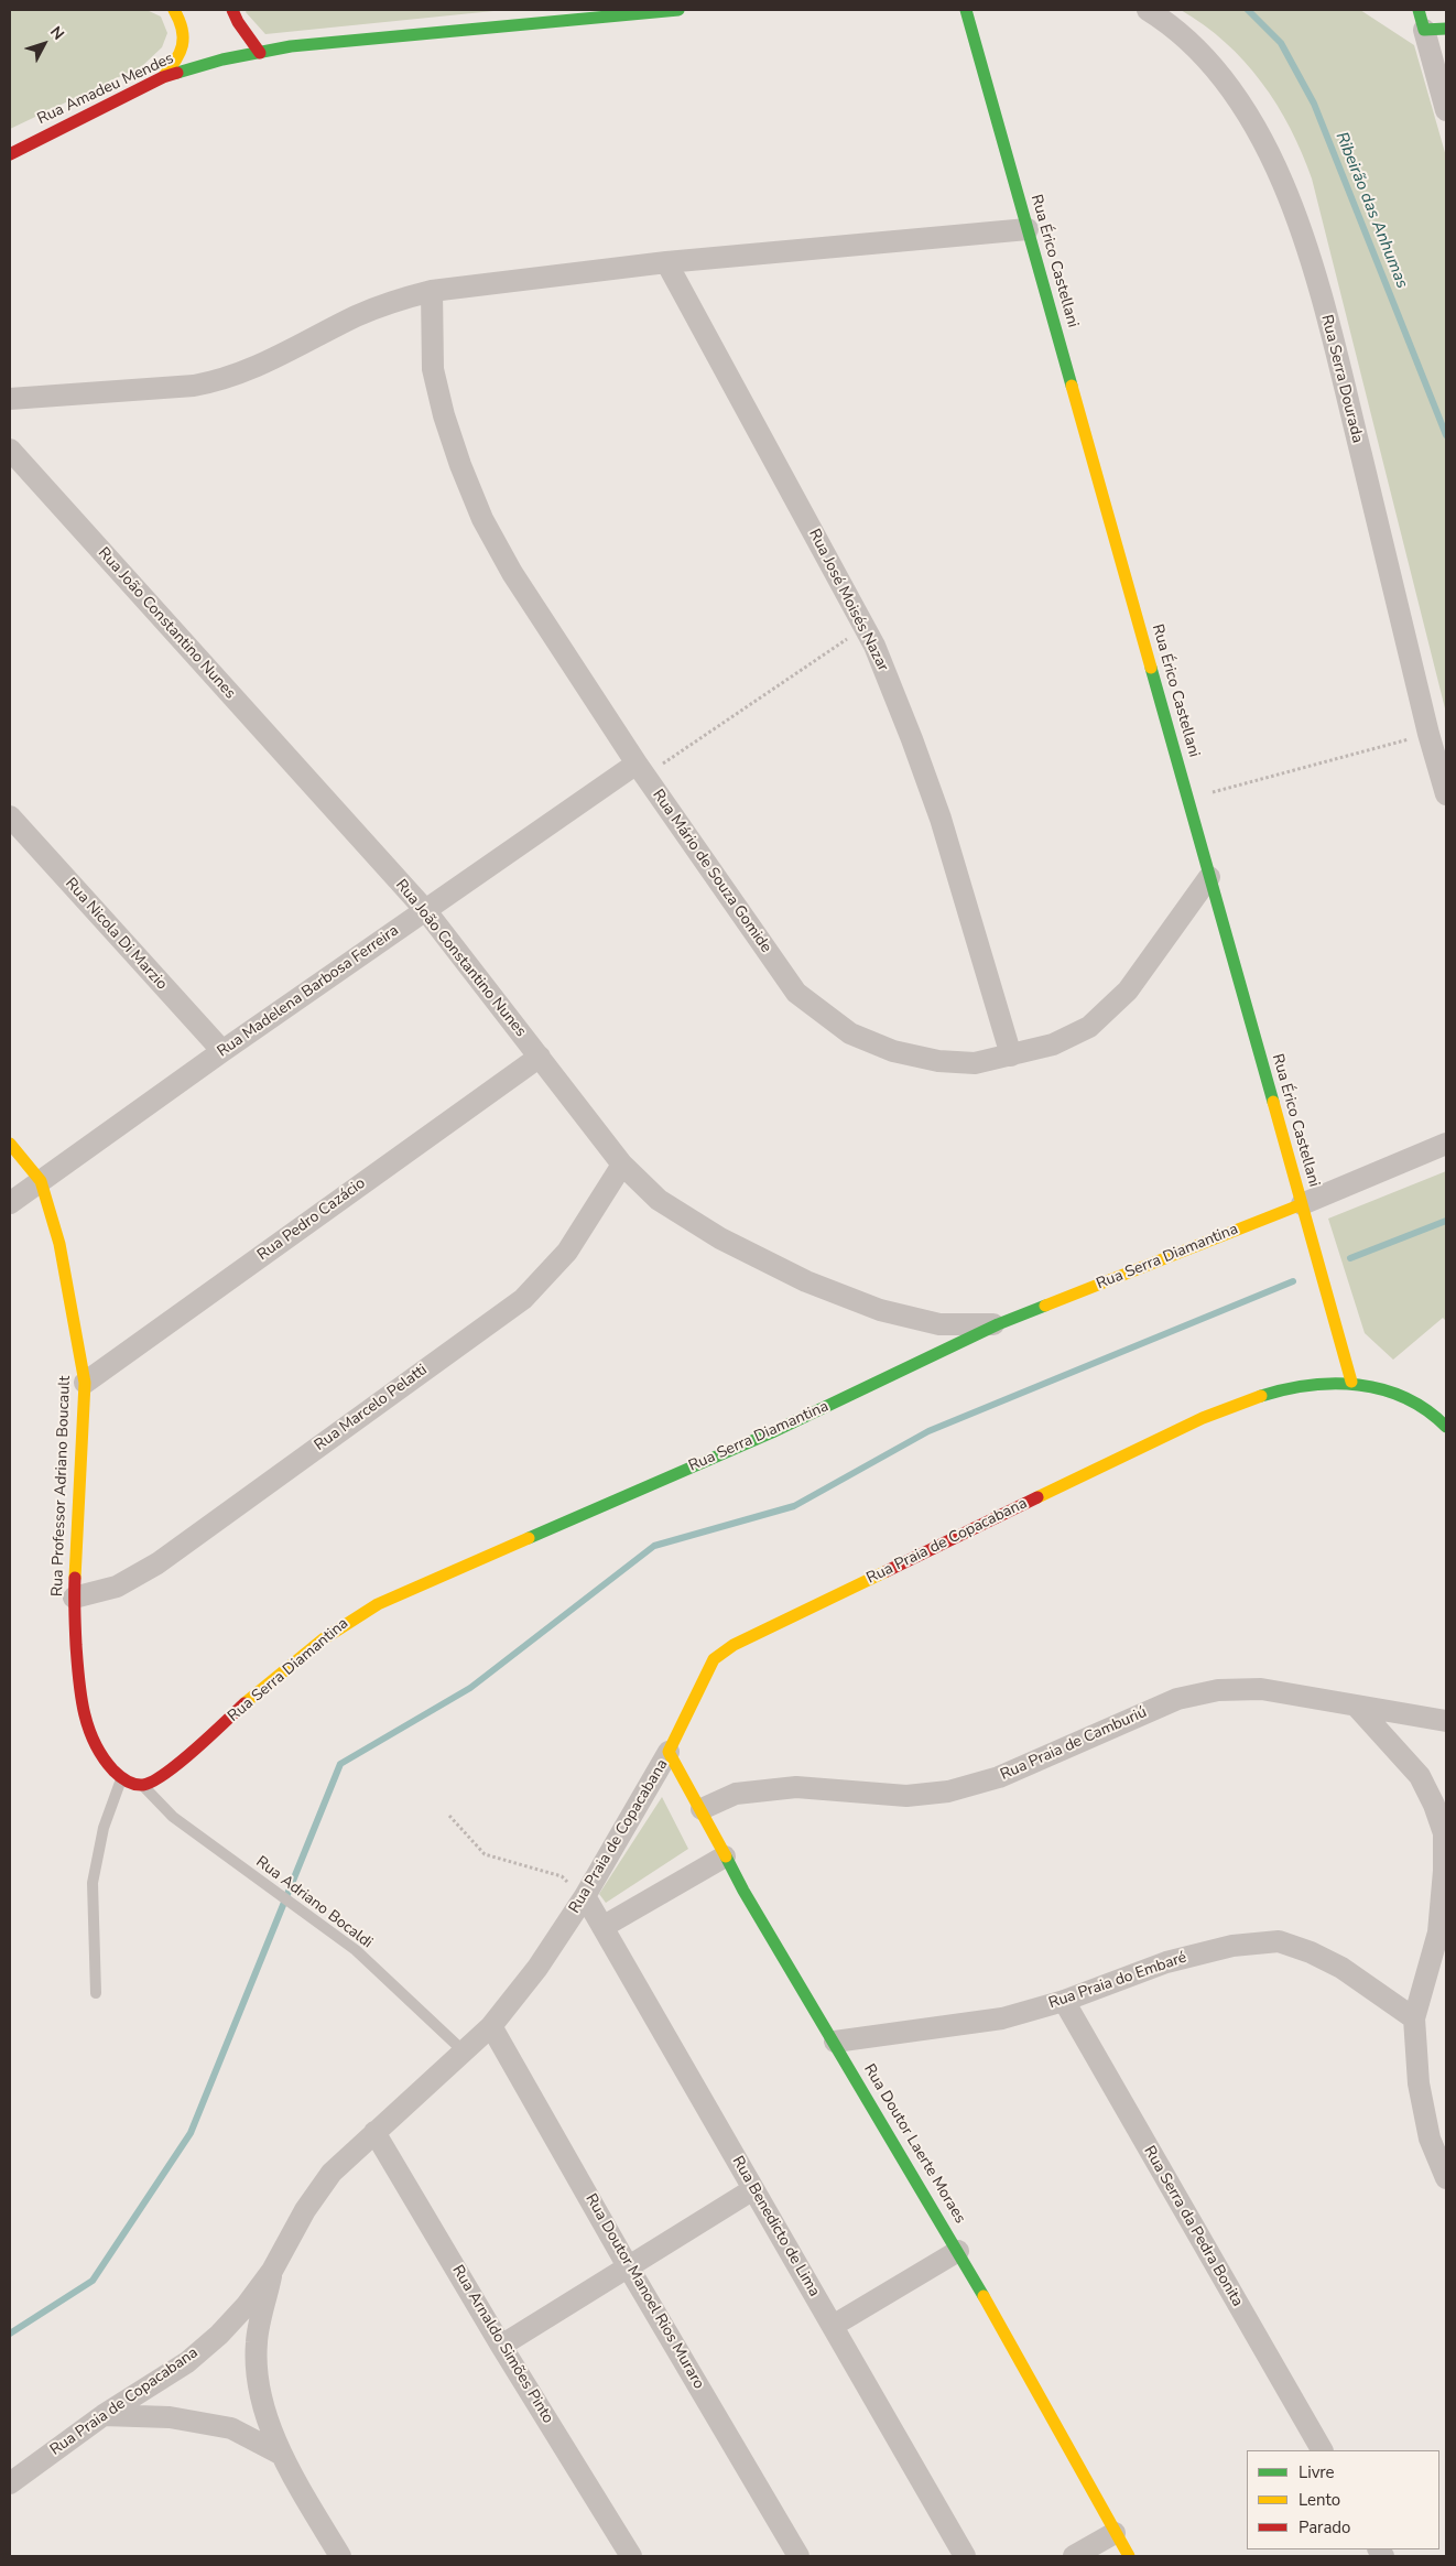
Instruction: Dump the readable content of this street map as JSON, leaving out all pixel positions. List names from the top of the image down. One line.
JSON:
{"streets":{"street":["Rua Amadeu Mendes","Rua Érico Castellani","Rua Serra Dourada","Rua José Moisés Nazar","Rua João Constantino Nunes","Rua Mário de Souza Gomide","Rua Nicola Di Marzio","Rua Madelena Barbosa Ferreira","Rua Pedro Cazácio","Rua Serra Diamantina","Rua Marcelo Pelatti","Rua Professor Adriano Boucault","Rua Praia de Copacabana","Rua Praia de Camburiú","Rua Praia do Embaré","Rua Doutor Laerte Moraes","Rua Benedicto de Lima","Rua Serra da Pedra Bonita","Rua Doutor Manoel Rios Muraro","Rua Arnaldo Simões Pinto"],"lane":["Rua Adriano Bocaldi"]},"crossings":[["Rua Érico Castellani","Rua Mário de Souza Gomide"],["Rua Érico Castellani","Rua Serra Diamantina"],["Rua Érico Castellani","Rua Praia de Copacabana"],["Rua José Moisés Nazar","Rua Mário de Souza Gomide"],["Rua João Constantino Nunes","Rua Madelena Barbosa Ferreira"],["Rua João Constantino Nunes","Rua Pedro Cazácio"],["Rua João Constantino Nunes","Rua Serra Diamantina"],["Rua João Constantino Nunes","Rua Marcelo Pelatti"],["Rua Mário de Souza Gomide","Rua Madelena Barbosa Ferreira"],["Rua Nicola Di Marzio","Rua Madelena Barbosa Ferreira"],["Rua Madelena Barbosa Ferreira","Rua Professor Adriano Boucault"],["Rua Pedro Cazácio","Rua Professor Adriano Boucault"],["Rua Serra Diamantina","Rua Adriano Bocaldi"],["Rua Marcelo Pelatti","Rua Professor Adriano Boucault"],["Rua Praia de Copacabana","Rua Adriano Bocaldi"],["Rua Praia de Copacabana","Rua Doutor Laerte Moraes"],["Rua Praia de Copacabana","Rua Benedicto de Lima"],["Rua Praia de Copacabana","Rua Doutor Manoel Rios Muraro"],["Rua Praia de Copacabana","Rua Arnaldo Simões Pinto"],["Rua Praia de Camburiú","Rua Doutor Laerte Moraes"],["Rua Praia do Embaré","Rua Doutor Laerte Moraes"],["Rua Praia do Embaré","Rua Serra da Pedra Bonita"]],"water":["Ribeirão das Anhumas"],"legend":["Livre","Lento","Parado"],"north":"top right"}
